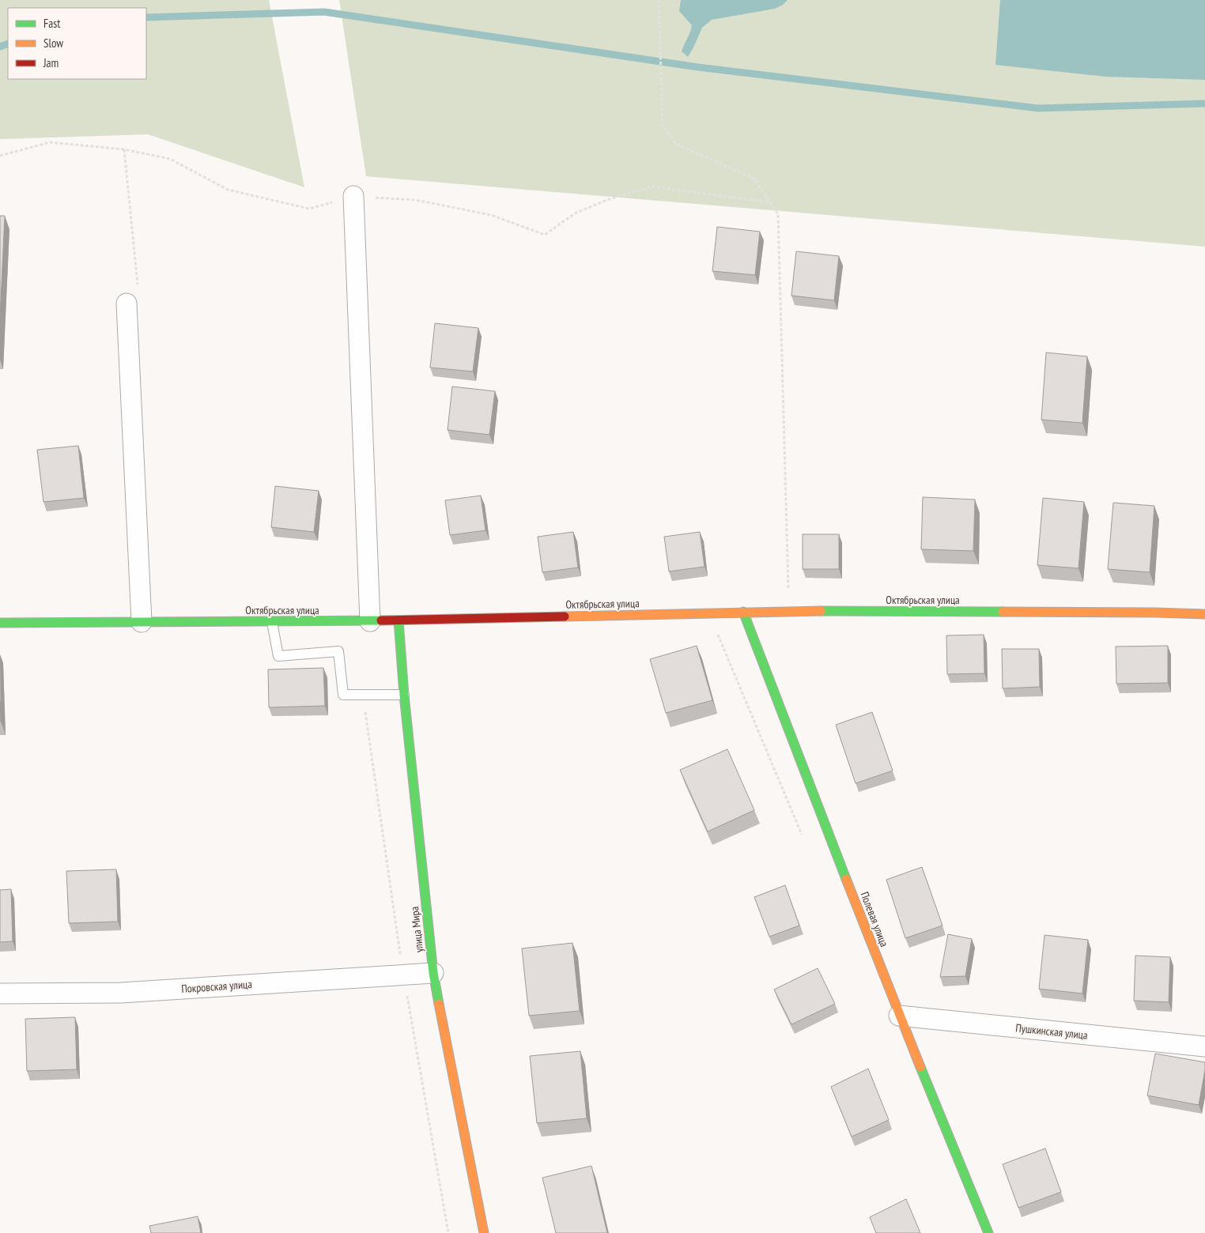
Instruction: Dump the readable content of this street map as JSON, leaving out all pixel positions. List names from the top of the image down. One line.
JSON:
{"streets":{"street":["Октябрьская улица","Полевая улица","улица Мира","Покровская улица","Пушкинская улица"]},"crossings":[["Октябрьская улица","Полевая улица"],["Октябрьская улица","улица Мира"],["Полевая улица","Пушкинская улица"],["улица Мира","Покровская улица"]],"legend":["Fast","Slow","Jam"]}
